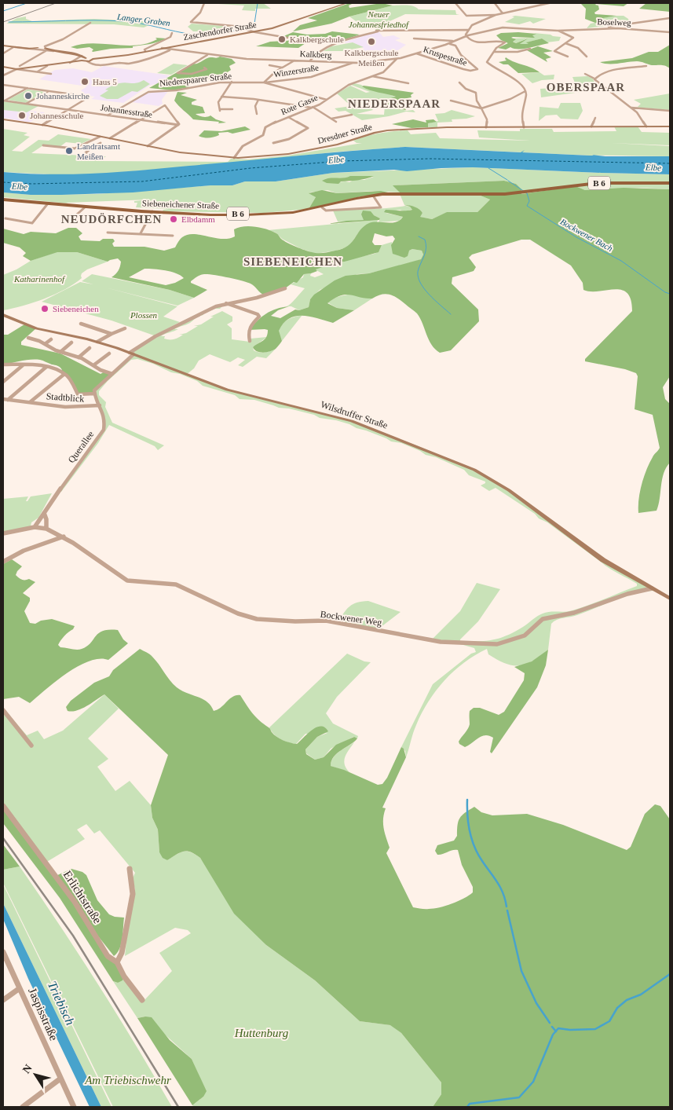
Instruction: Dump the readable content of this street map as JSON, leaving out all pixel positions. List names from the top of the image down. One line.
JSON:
{"streets":{"main road":["Zaschendorfer Straße","Dresdner Straße","B 6","Siebeneichener Straße","Wilsdruffer Straße"],"street":["Boselweg","Kalkberg","Kruspestraße","Winzerstraße","Niederspaarer Straße","Rote Gasse","Johannesstraße","Stadtblick","Querallee","Bockwener Weg","Erlichtstraße","Jaspisstraße"]},"crossings":[["Boselweg","Kalkberg"],["Zaschendorfer Straße","Kalkberg"],["Kalkberg","Kruspestraße"],["Kalkberg","Winzerstraße"],["Kalkberg","Rote Gasse"],["Winzerstraße","Niederspaarer Straße"],["Niederspaarer Straße","Rote Gasse"],["Niederspaarer Straße","Johannesstraße"],["Rote Gasse","Dresdner Straße"],["Stadtblick","Querallee"],["Wilsdruffer Straße","Bockwener Weg"],["Querallee","Bockwener Weg"]],"districts":["OBERSPAAR","NIEDERSPAAR","NEUDÖRFCHEN","SIEBENEICHEN"],"water":["Langer Graben","Elbe","Bockwener Bach","Triebisch"],"parks":["Neuer Johannesfriedhof","Katharinenhof","Plossen","Huttenburg","Am Triebischwehr"],"places":["Kalkbergschule","Kalkbergschule Meißen","Haus 5","Johanneskirche","Johannesschule","Landratsamt Meißen","Elbdamm","Siebeneichen"],"north":"top left"}
